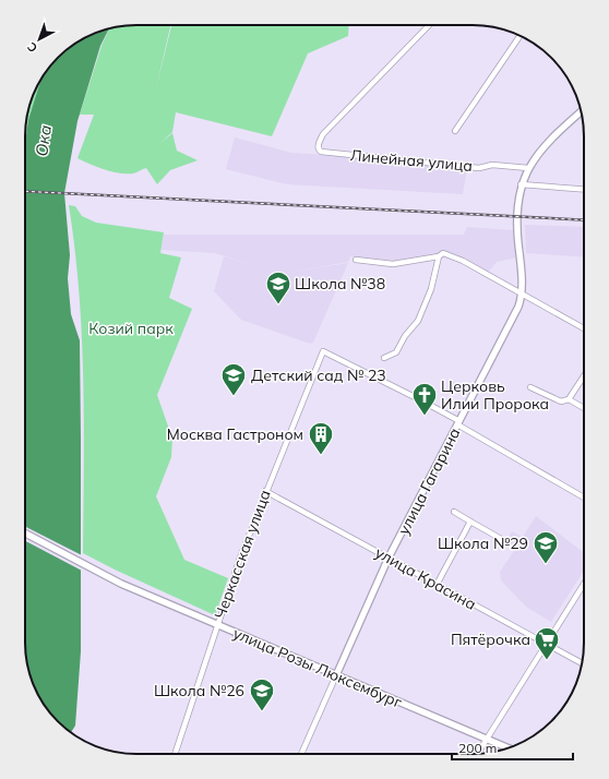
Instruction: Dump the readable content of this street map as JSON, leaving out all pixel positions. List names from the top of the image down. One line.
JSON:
{"streets":{"main road":["улица Гагарина","улица Розы Люксембург"],"street":["Линейная улица","Черкасская улица","улица Красина"]},"crossings":[["Линейная улица","улица Гагарина"],["улица Гагарина","Черкасская улица"],["улица Гагарина","улица Красина"],["улица Гагарина","улица Розы Люксембург"],["Черкасская улица","улица Красина"],["Черкасская улица","улица Розы Люксембург"]],"water":["Ока"],"parks":["Козий парк"],"places":{"school or university":["Школа №38","Детский сад № 23","Школа №29","Школа №26"],"church":["Церковь Илии Пророка"],"building":["Москва Гастроном"],"supermarket":["Пятёрочка"]},"scale_bar":"200 m","north":"bottom left"}
